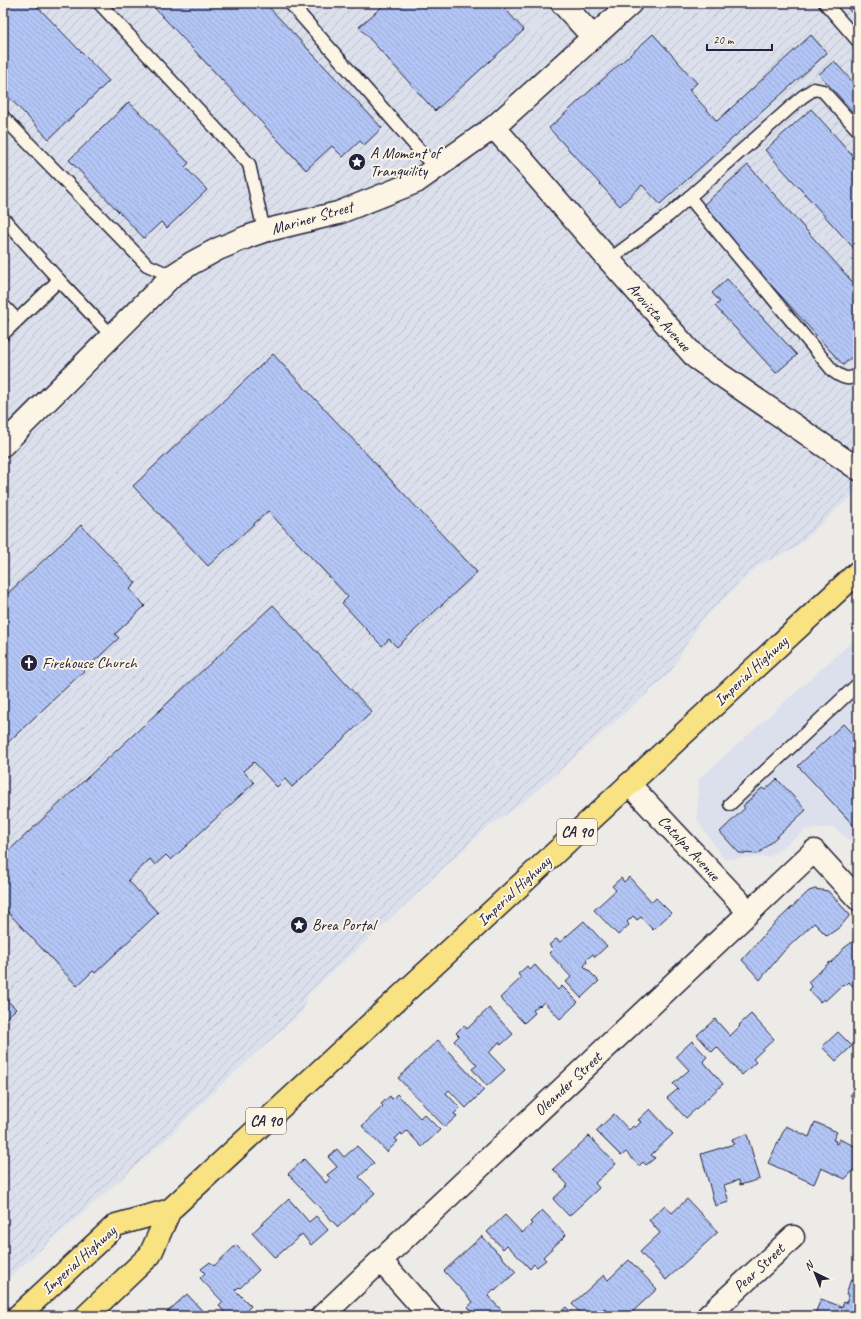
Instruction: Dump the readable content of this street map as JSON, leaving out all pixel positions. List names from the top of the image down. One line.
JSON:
{"streets":{"main road":["Imperial Highway","CA 90"],"street":["Mariner Street","Arovista Avenue","Catalpa Avenue","Oleander Street","Pear Street"]},"crossings":[["Mariner Street","Arovista Avenue"],["Imperial Highway","Catalpa Avenue"],["Catalpa Avenue","Oleander Street"]],"places":{"place":["A Moment of Tranquility","Brea Portal"],"church":["Firehouse Church"]},"scale_bar":"20 m","north":"top left"}
